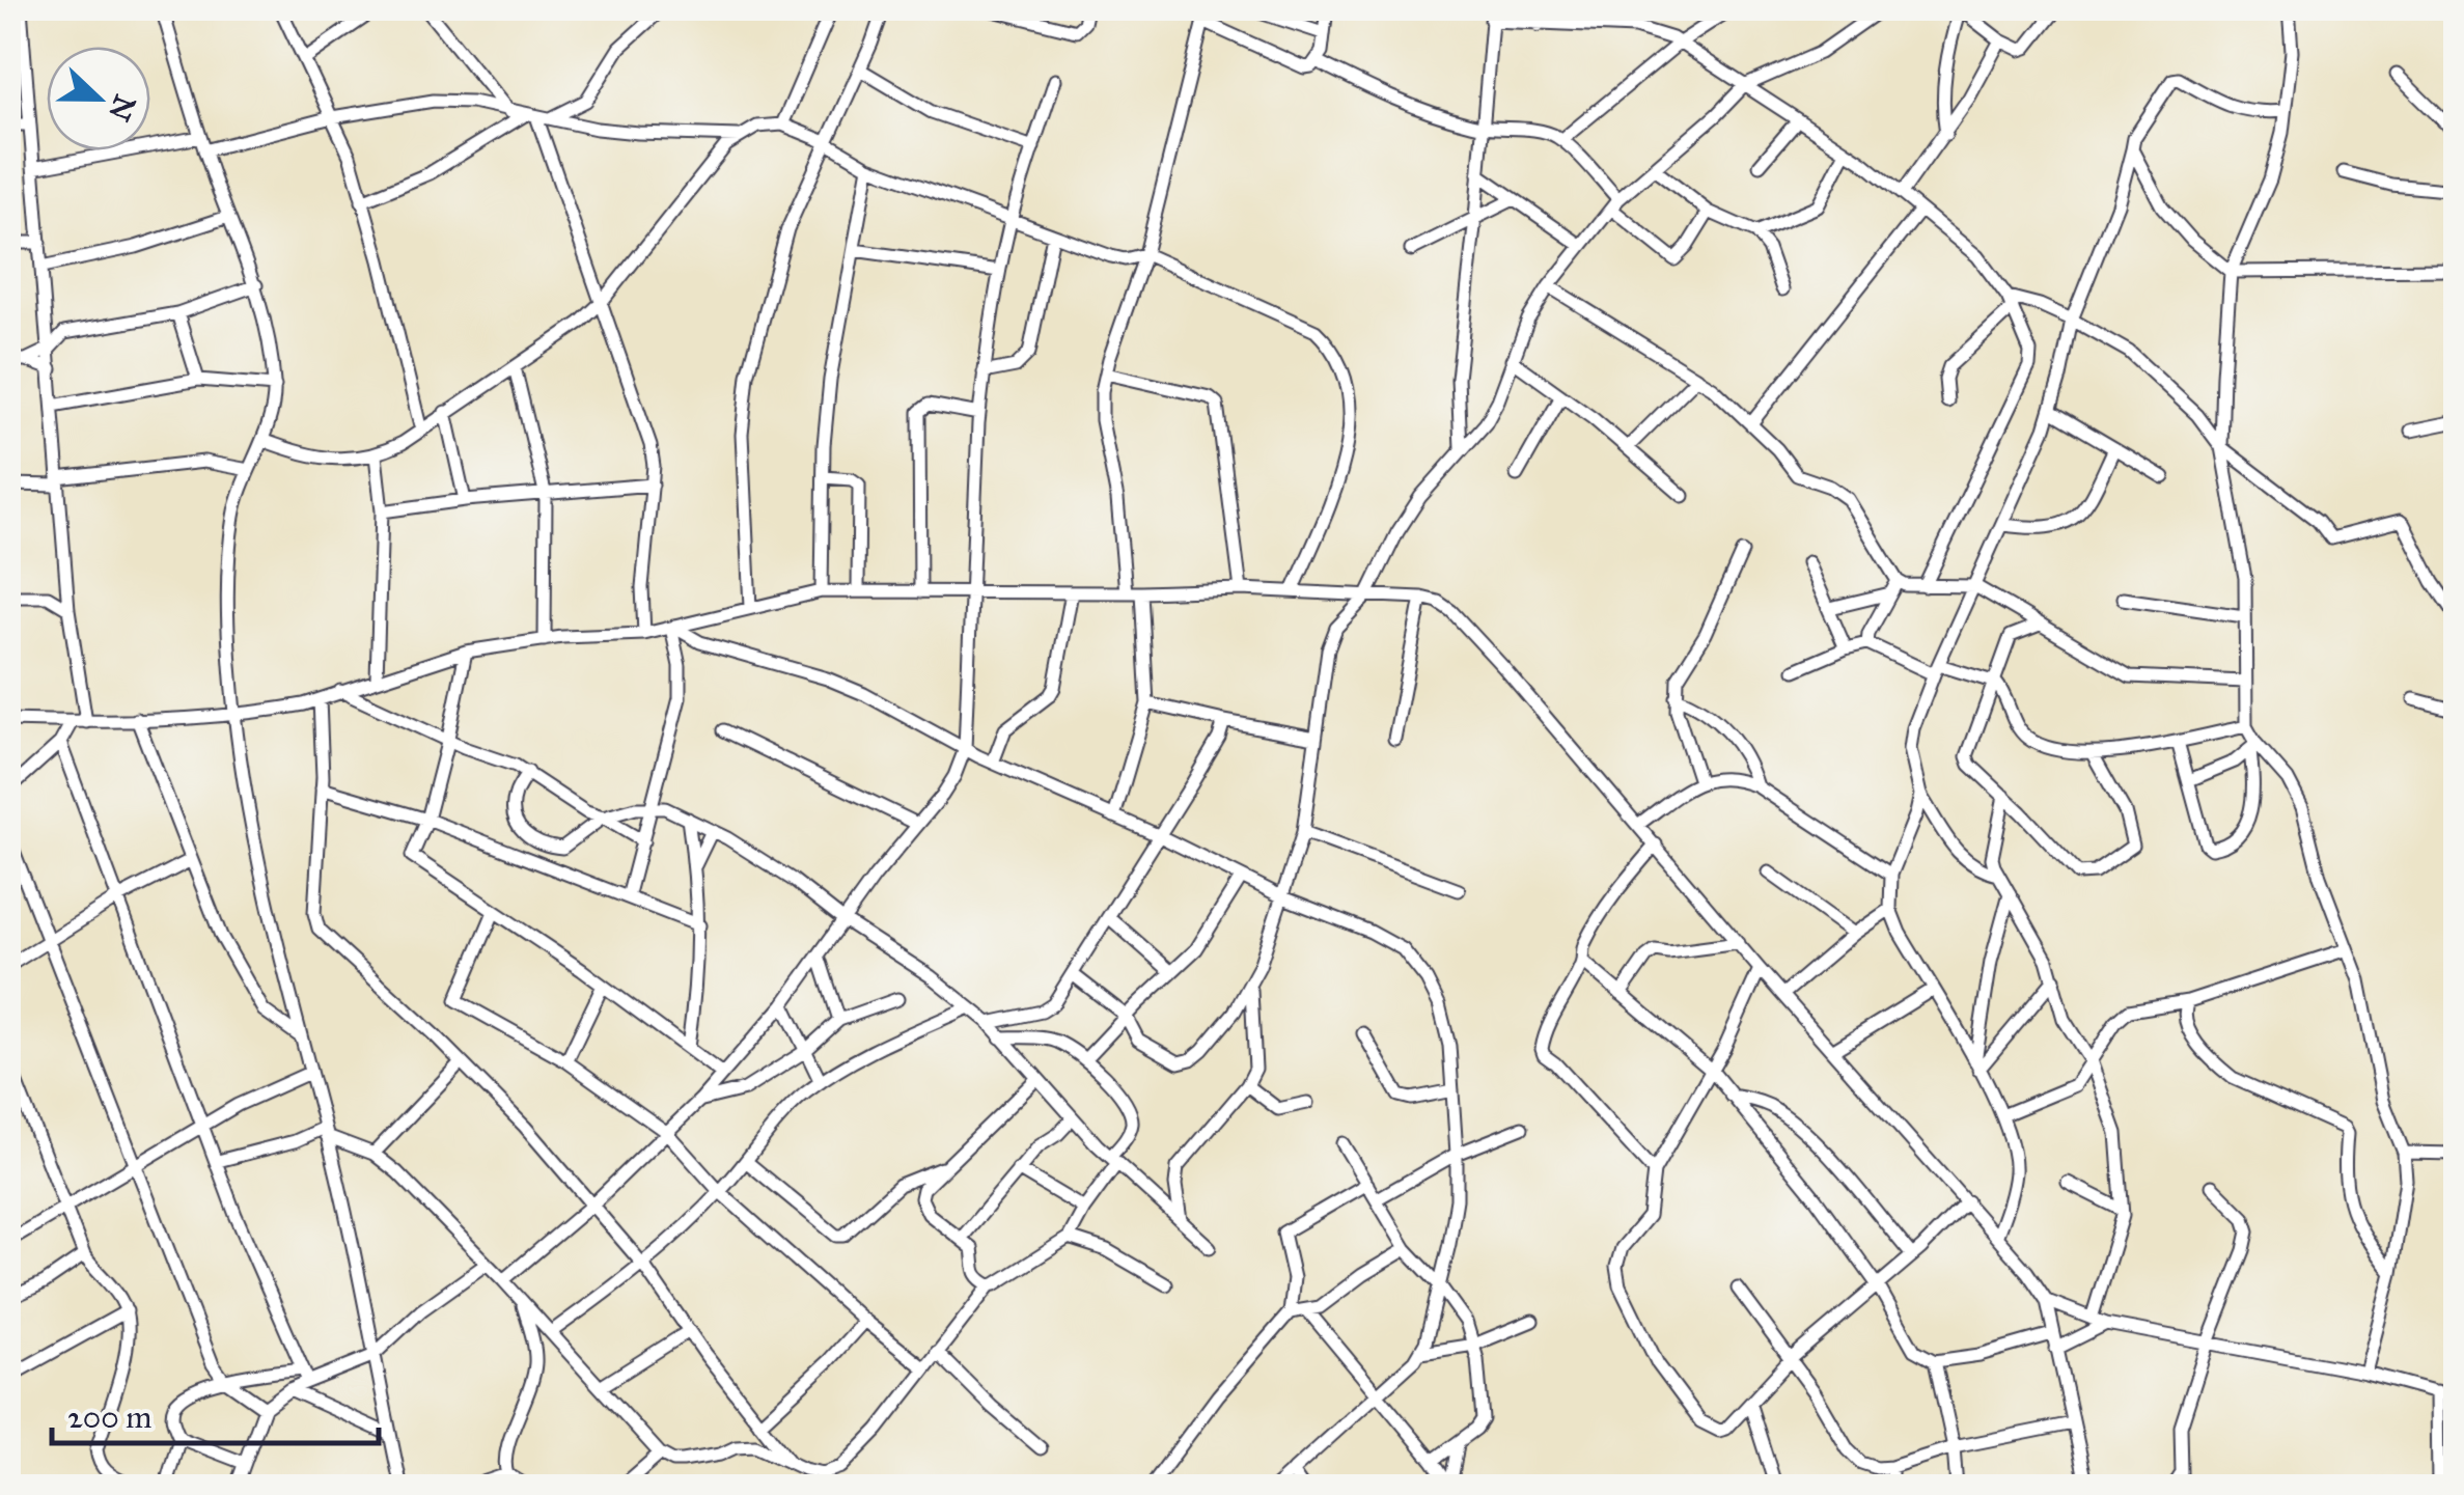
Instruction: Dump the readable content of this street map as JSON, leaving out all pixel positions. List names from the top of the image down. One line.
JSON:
{"scale_bar":"200 m","north":"right"}
